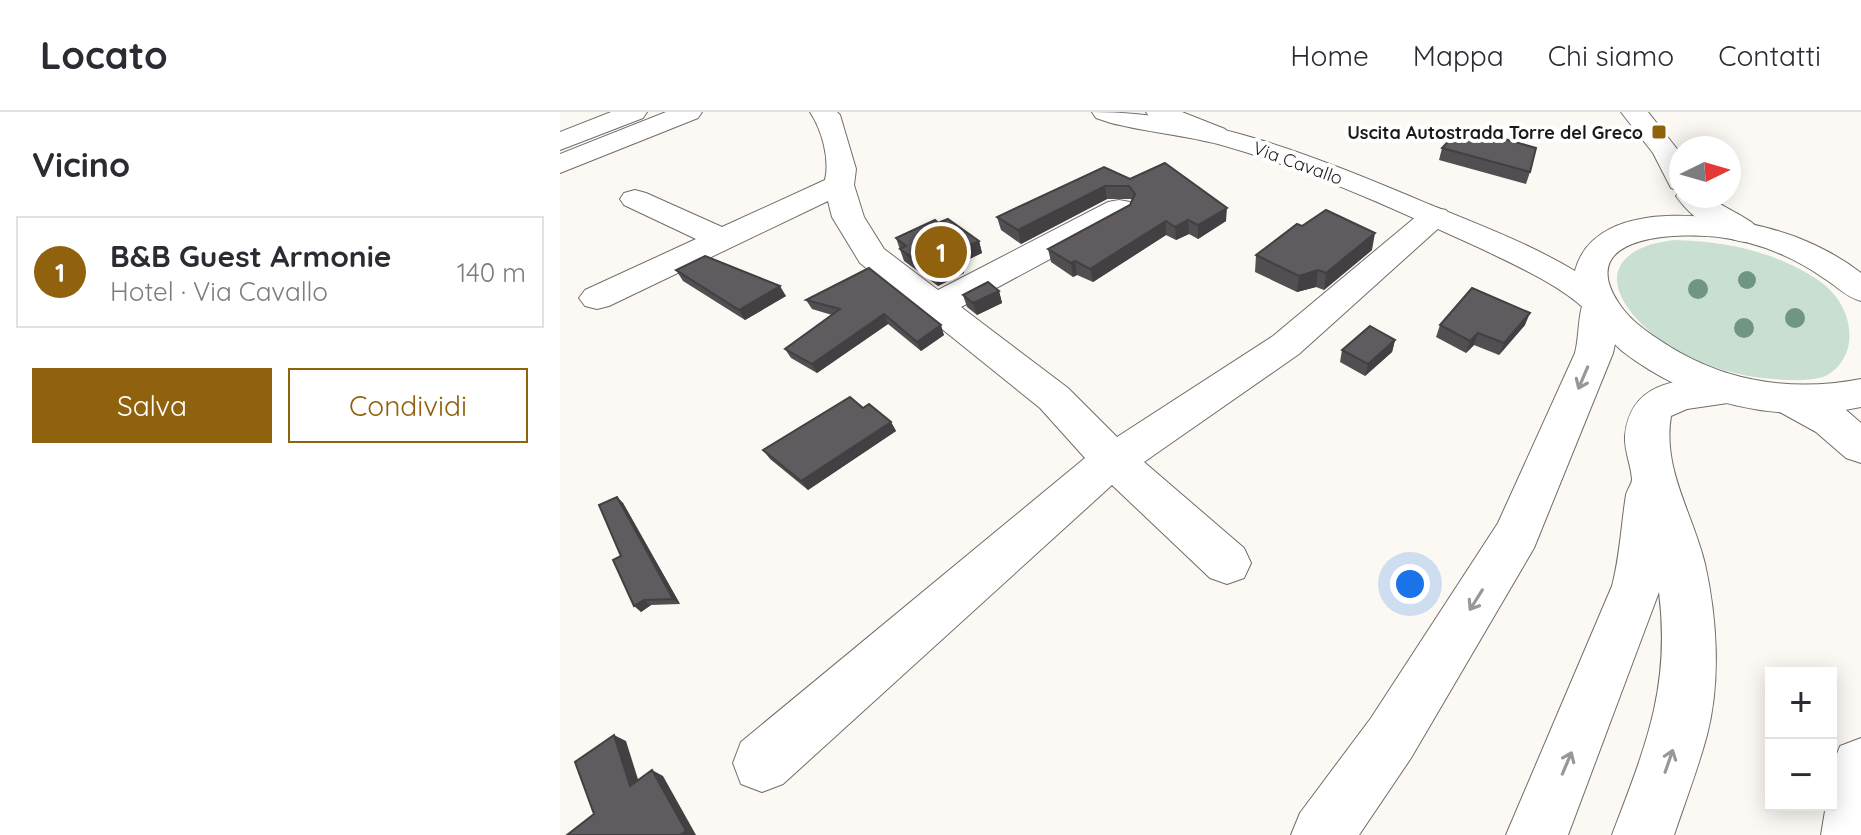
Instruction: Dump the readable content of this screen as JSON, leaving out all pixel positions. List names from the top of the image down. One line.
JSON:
{"streets":{"main road":["Via Cavallo"]},"places":{"transit":["Uscita Autostrada Torre del Greco"]},"north":"right","page":{"header":"Locato","nav":["Home","Mappa","Chi siamo","Contatti"],"heading":"Vicino","list":[{"mark":"1","name":"B&B Guest Armonie","note":"Hotel · Via Cavallo","value":"140 m"}],"pins":"1","buttons":["Salva","Condividi"],"map_buttons":["+","−"]}}
